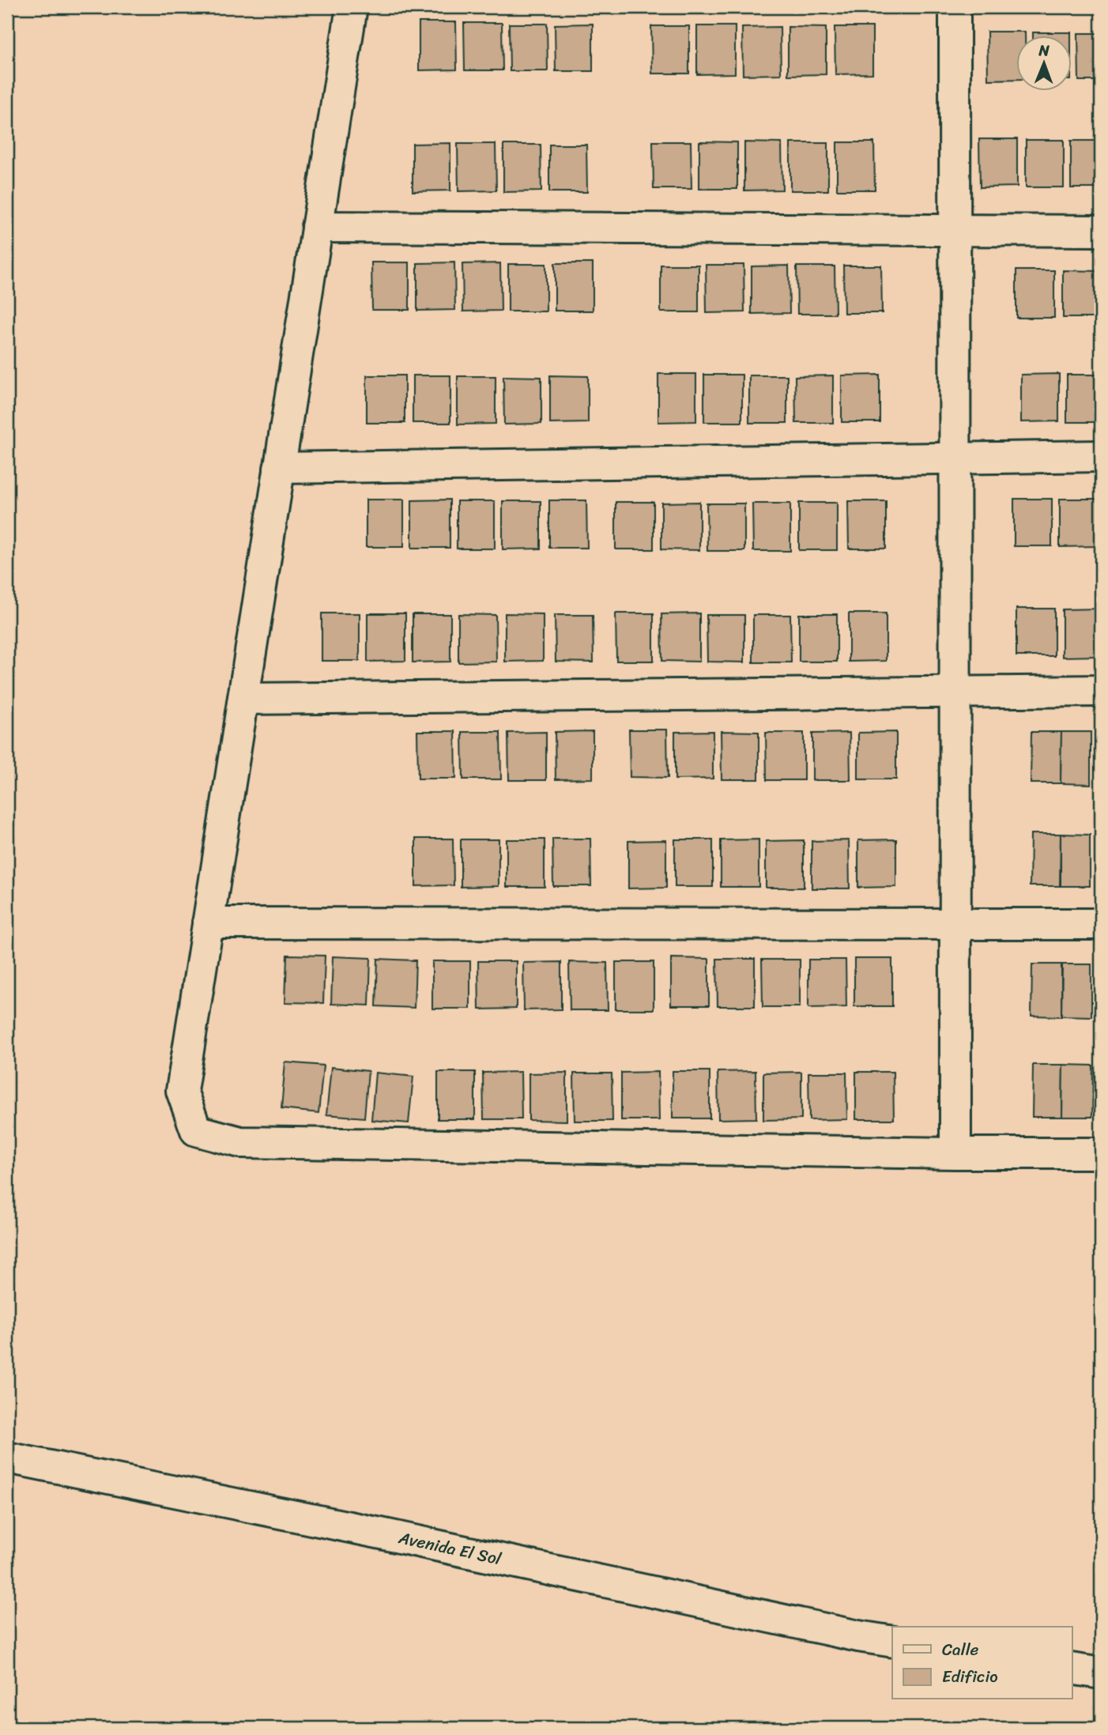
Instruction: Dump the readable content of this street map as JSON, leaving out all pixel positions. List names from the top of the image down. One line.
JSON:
{"streets":{"street":["Avenida El Sol"]},"legend":["Calle","Edificio"],"north":"top"}
